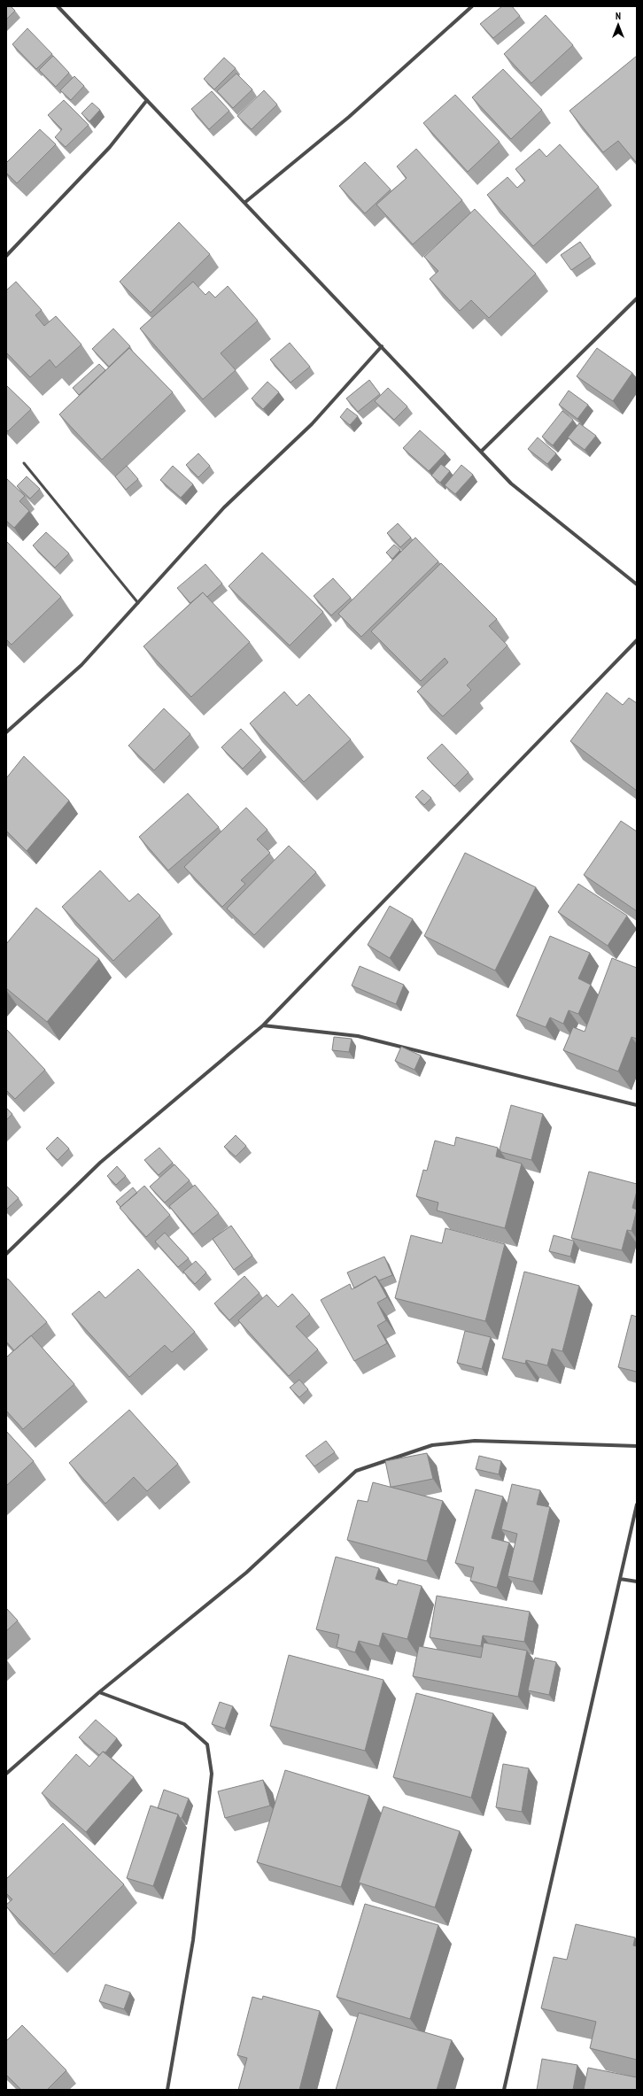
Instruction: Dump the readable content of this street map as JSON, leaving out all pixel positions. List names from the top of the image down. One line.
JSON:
{"north":"top"}
